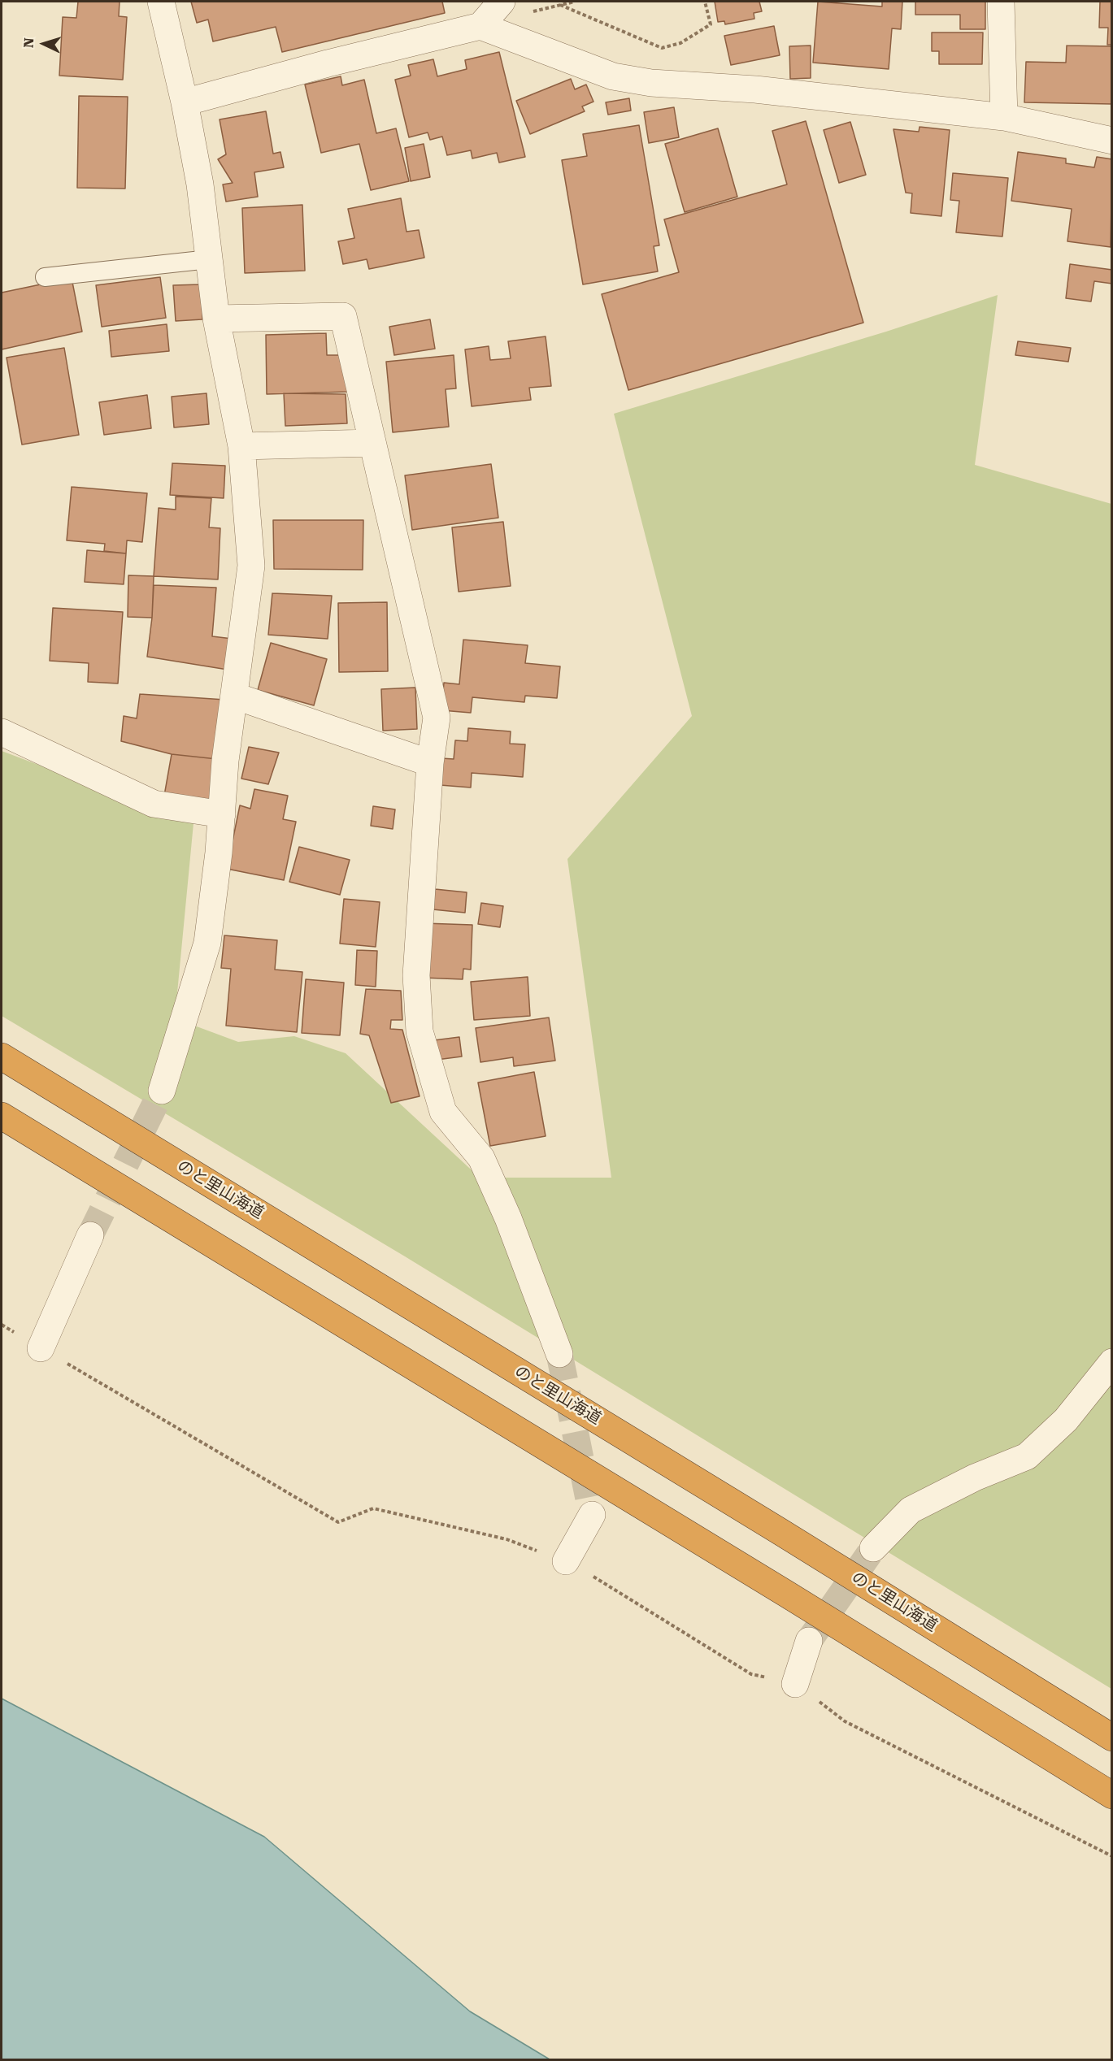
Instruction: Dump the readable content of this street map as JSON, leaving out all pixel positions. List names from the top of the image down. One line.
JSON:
{"streets":{"highway":["のと里山海道"]},"north":"left"}
